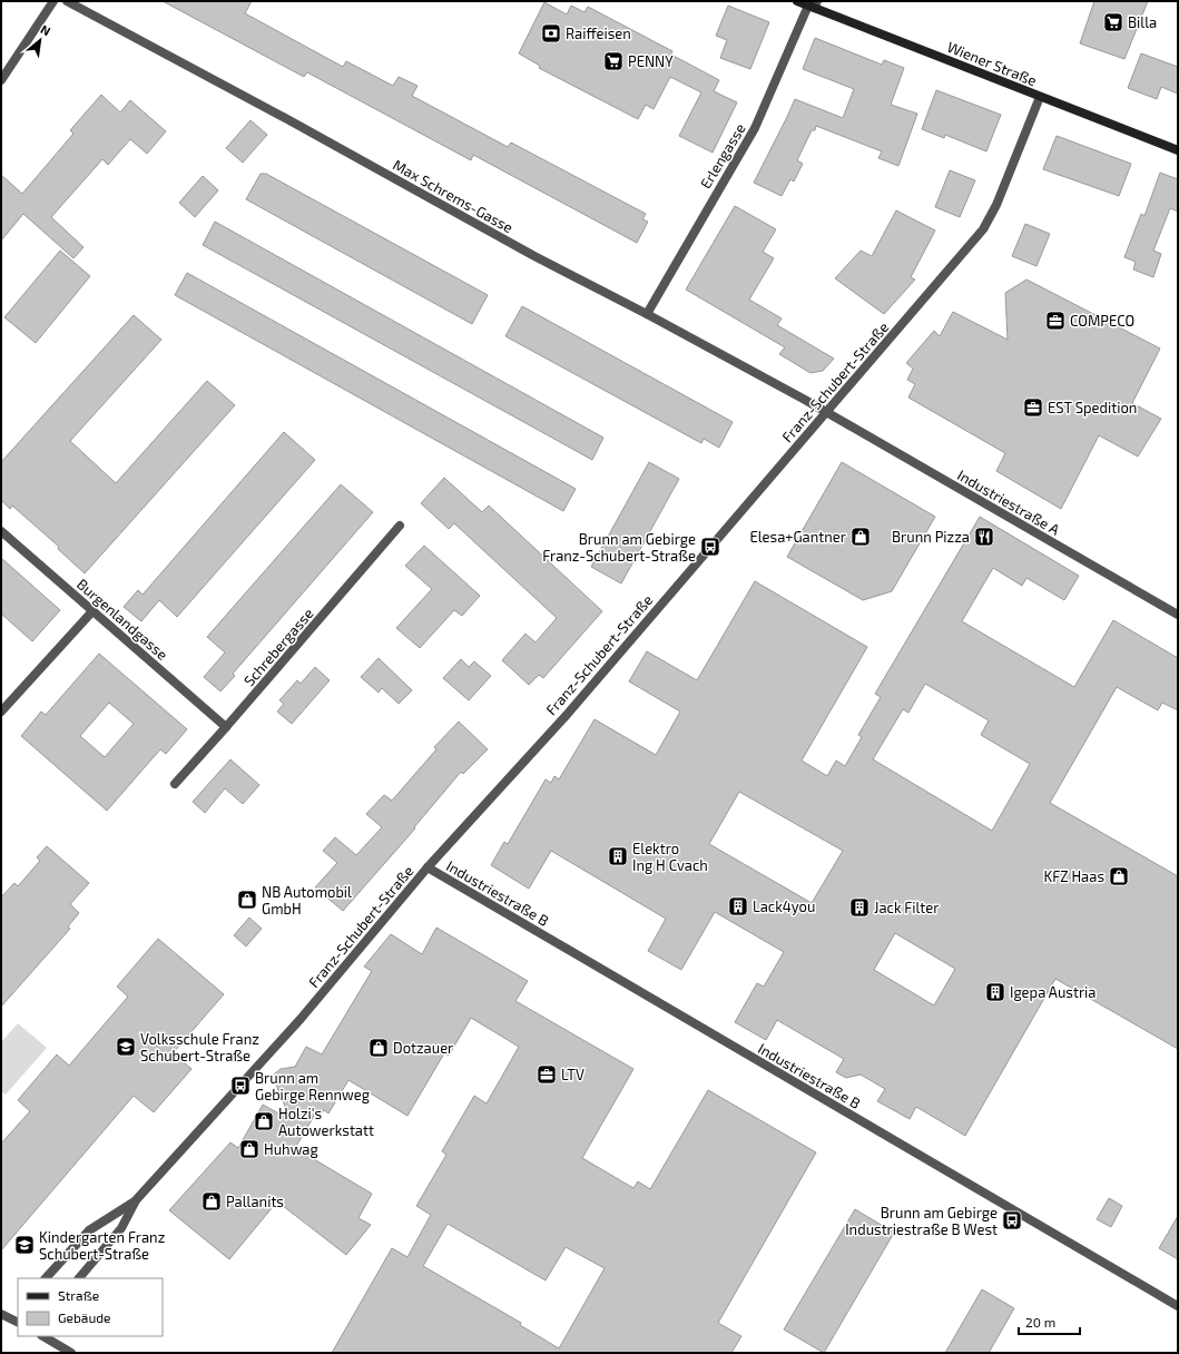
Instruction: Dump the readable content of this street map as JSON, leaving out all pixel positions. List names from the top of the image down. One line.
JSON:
{"streets":{"main road":["Wiener Straße"],"street":["Erlengasse","Max Schrems-Gasse","Franz-Schubert-Straße","Industriestraße A","Burgenlandgasse","Schrebergasse","Industriestraße B"]},"crossings":[["Wiener Straße","Erlengasse"],["Wiener Straße","Franz-Schubert-Straße"],["Erlengasse","Max Schrems-Gasse"],["Max Schrems-Gasse","Franz-Schubert-Straße"],["Max Schrems-Gasse","Industriestraße A"],["Franz-Schubert-Straße","Industriestraße A"],["Franz-Schubert-Straße","Industriestraße B"],["Burgenlandgasse","Schrebergasse"]],"places":{"supermarket":["Billa","PENNY"],"bank":["Raiffeisen"],"office":["COMPECO","EST Spedition","LTV"],"shop":["Elesa+Gantner","KFZ Haas","NB Automobil GmbH","Dotzauer","Holzi's Autowerkstatt","Huhwag","Pallanits"],"restaurant":["Brunn Pizza"],"bus stop":["Brunn am Gebirge Franz-Schubert-Straße","Brunn am Gebirge Rennweg","Brunn am Gebirge Industriestraße B West"],"building":["Elektro Ing H Cvach","Lack4you","Jack Filter","Igepa Austria"],"school or university":["Volksschule Franz Schubert-Straße","Kindergarten Franz Schubert-Straße"]},"legend":["Straße","Gebäude"],"scale_bar":"20 m","north":"top right"}
